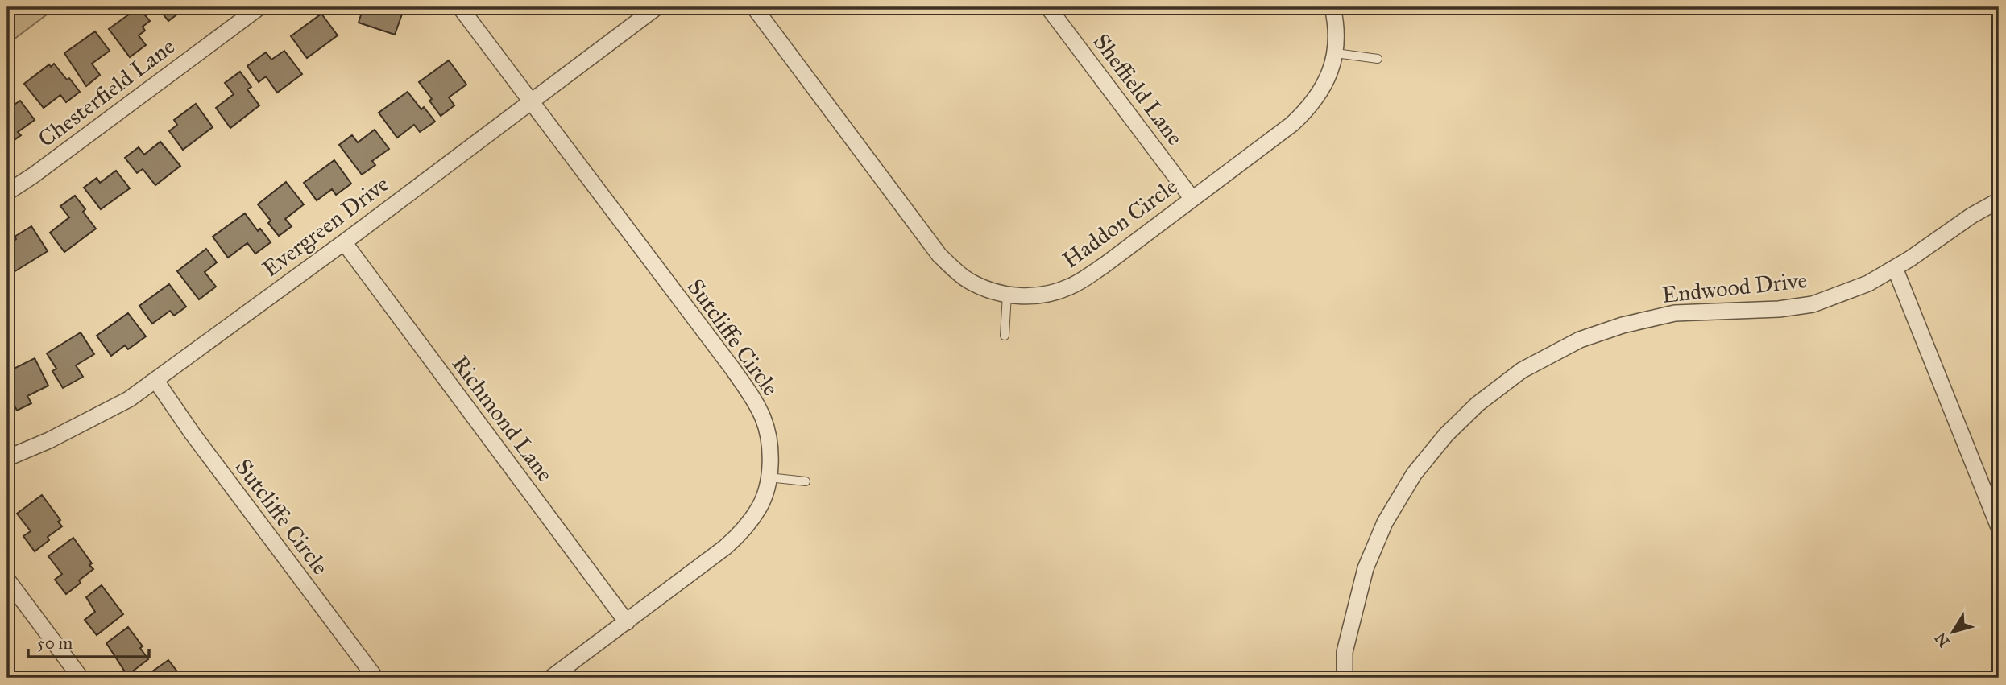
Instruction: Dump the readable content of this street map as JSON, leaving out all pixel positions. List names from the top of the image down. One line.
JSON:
{"streets":{"street":["Sheffield Lane","Chesterfield Lane","Haddon Circle","Evergreen Drive","Endwood Drive","Sutcliffe Circle","Richmond Lane"]},"crossings":[["Sheffield Lane","Haddon Circle"],["Evergreen Drive","Sutcliffe Circle"],["Evergreen Drive","Richmond Lane"],["Sutcliffe Circle","Richmond Lane"]],"scale_bar":"50 m","north":"bottom left"}
